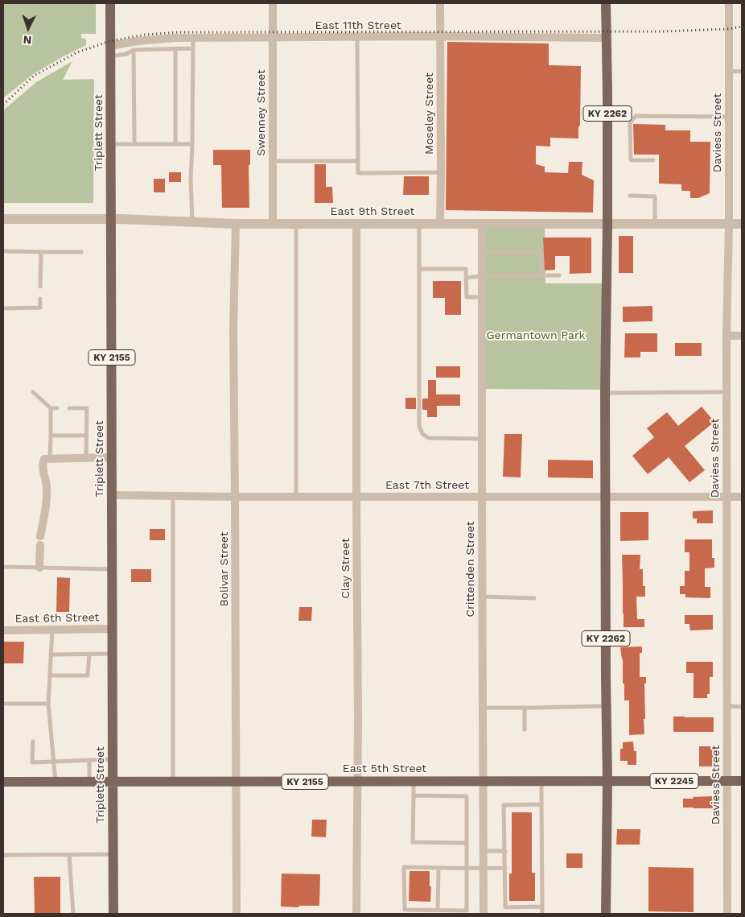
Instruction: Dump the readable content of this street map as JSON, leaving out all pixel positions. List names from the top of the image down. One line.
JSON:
{"streets":{"main road":["KY 2262","Triplett Street","KY 2155","East 5th Street","KY 2245"],"street":["East 11th Street","Swenney Street","Moseley Street","Daviess Street","East 9th Street","East 7th Street","Clay Street","Bolivar Street","Crittenden Street","East 6th Street"]},"crossings":[["East 11th Street","Swenney Street"],["East 11th Street","Moseley Street"],["East 11th Street","KY 2262"],["East 11th Street","Triplett Street"],["Swenney Street","East 9th Street"],["Moseley Street","East 9th Street"],["KY 2262","East 9th Street"],["KY 2262","East 7th Street"],["KY 2262","East 5th Street"],["Triplett Street","East 9th Street"],["Triplett Street","East 7th Street"],["Triplett Street","East 6th Street"],["Triplett Street","East 5th Street"],["Daviess Street","East 9th Street"],["Daviess Street","East 7th Street"],["Daviess Street","East 5th Street"],["East 9th Street","Clay Street"],["East 9th Street","Bolivar Street"],["East 9th Street","Crittenden Street"],["East 7th Street","Clay Street"],["East 7th Street","Bolivar Street"],["East 7th Street","Crittenden Street"],["Clay Street","East 5th Street"],["Bolivar Street","East 5th Street"],["Crittenden Street","East 5th Street"]],"parks":["Germantown Park"],"north":"bottom"}
